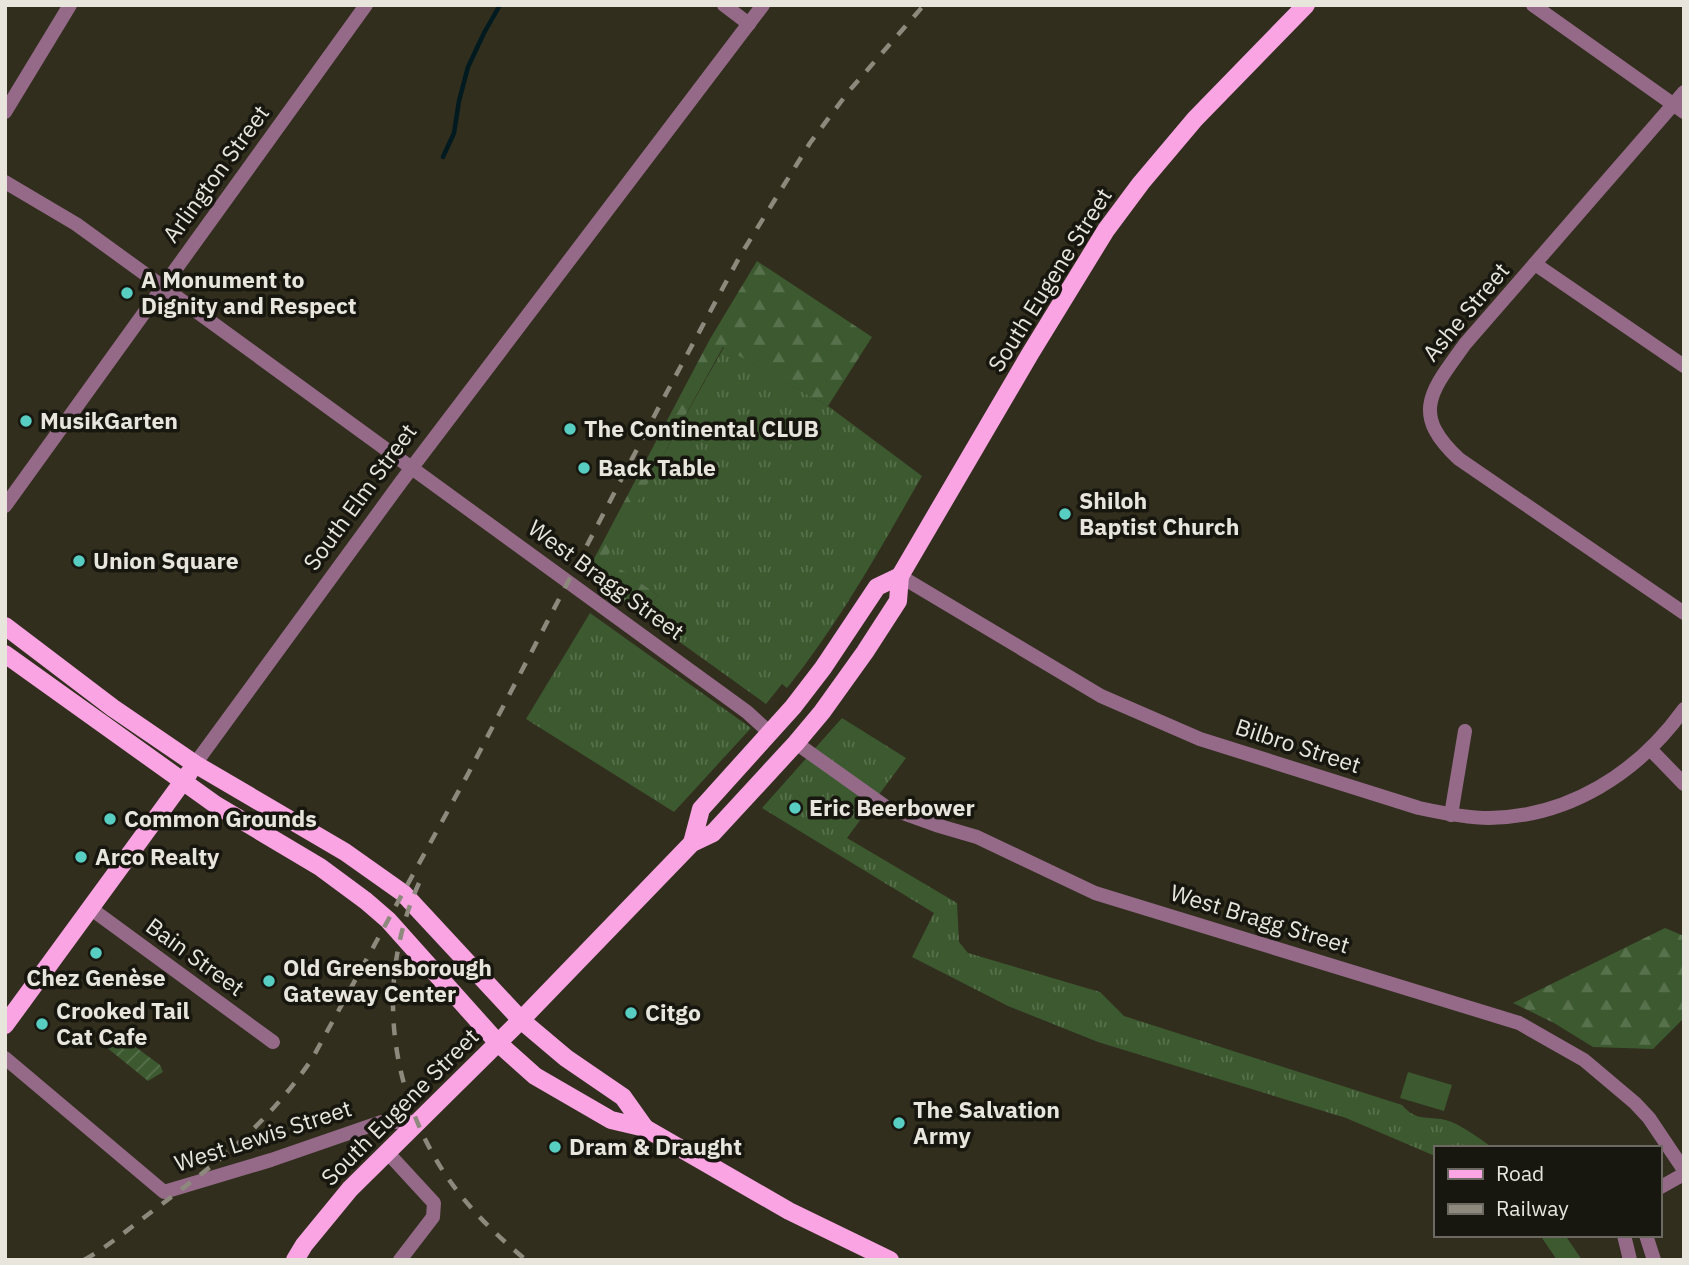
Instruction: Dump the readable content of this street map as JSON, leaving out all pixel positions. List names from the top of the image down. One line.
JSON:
{"streets":{"main road":["South Eugene Street","South Elm Street"],"street":["Arlington Street","Ashe Street","West Bragg Street","Bilbro Street","Bain Street","West Lewis Street"]},"crossings":[["Arlington Street","West Bragg Street"],["South Eugene Street","West Bragg Street"],["South Eugene Street","Bilbro Street"],["South Eugene Street","West Lewis Street"],["South Elm Street","West Bragg Street"],["South Elm Street","Bain Street"]],"places":["A Monument to Dignity and Respect","MusikGarten","The Continental CLUB","Back Table","Shiloh Baptist Church","Union Square","Eric Beerbower","Common Grounds","Arco Realty","Chez Genèse","Old Greensborough Gateway Center","Citgo","Crooked Tail Cat Cafe","The Salvation Army","Dram & Draught"],"legend":["Road","Railway"]}
